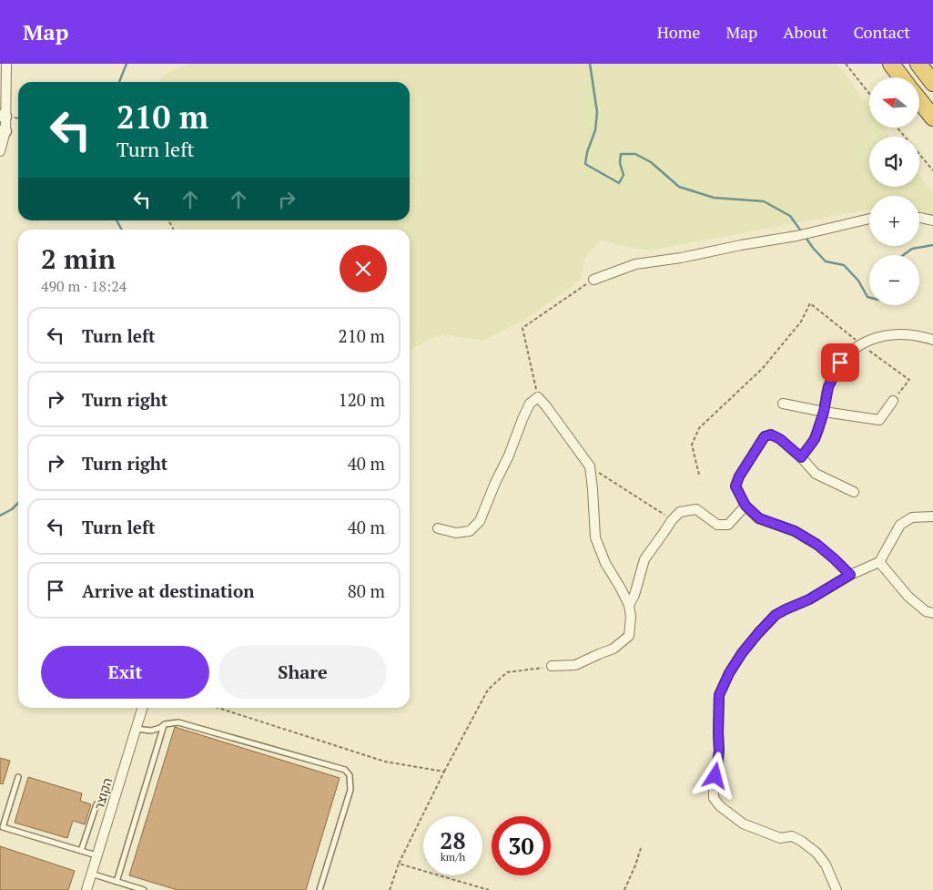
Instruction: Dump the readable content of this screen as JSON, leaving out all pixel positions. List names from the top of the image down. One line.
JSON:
{"streets":{"street":["הקוצר"]},"north":"left","page":{"header":"Map","nav":["Home","Map","About","Contact"],"map_buttons":["+","−"],"turn":["210 m","Turn left"],"heading":["2 min","490 m · 18:24"],"list":[{"name":"Turn left","value":"210 m"},{"name":"Turn right","value":"120 m"},{"name":"Turn right","value":"40 m"},{"name":"Turn left","value":"40 m"},{"name":"Arrive at destination","value":"80 m"}],"buttons":["Exit","Share"],"speed":"28 km/h","limit":"30"}}
